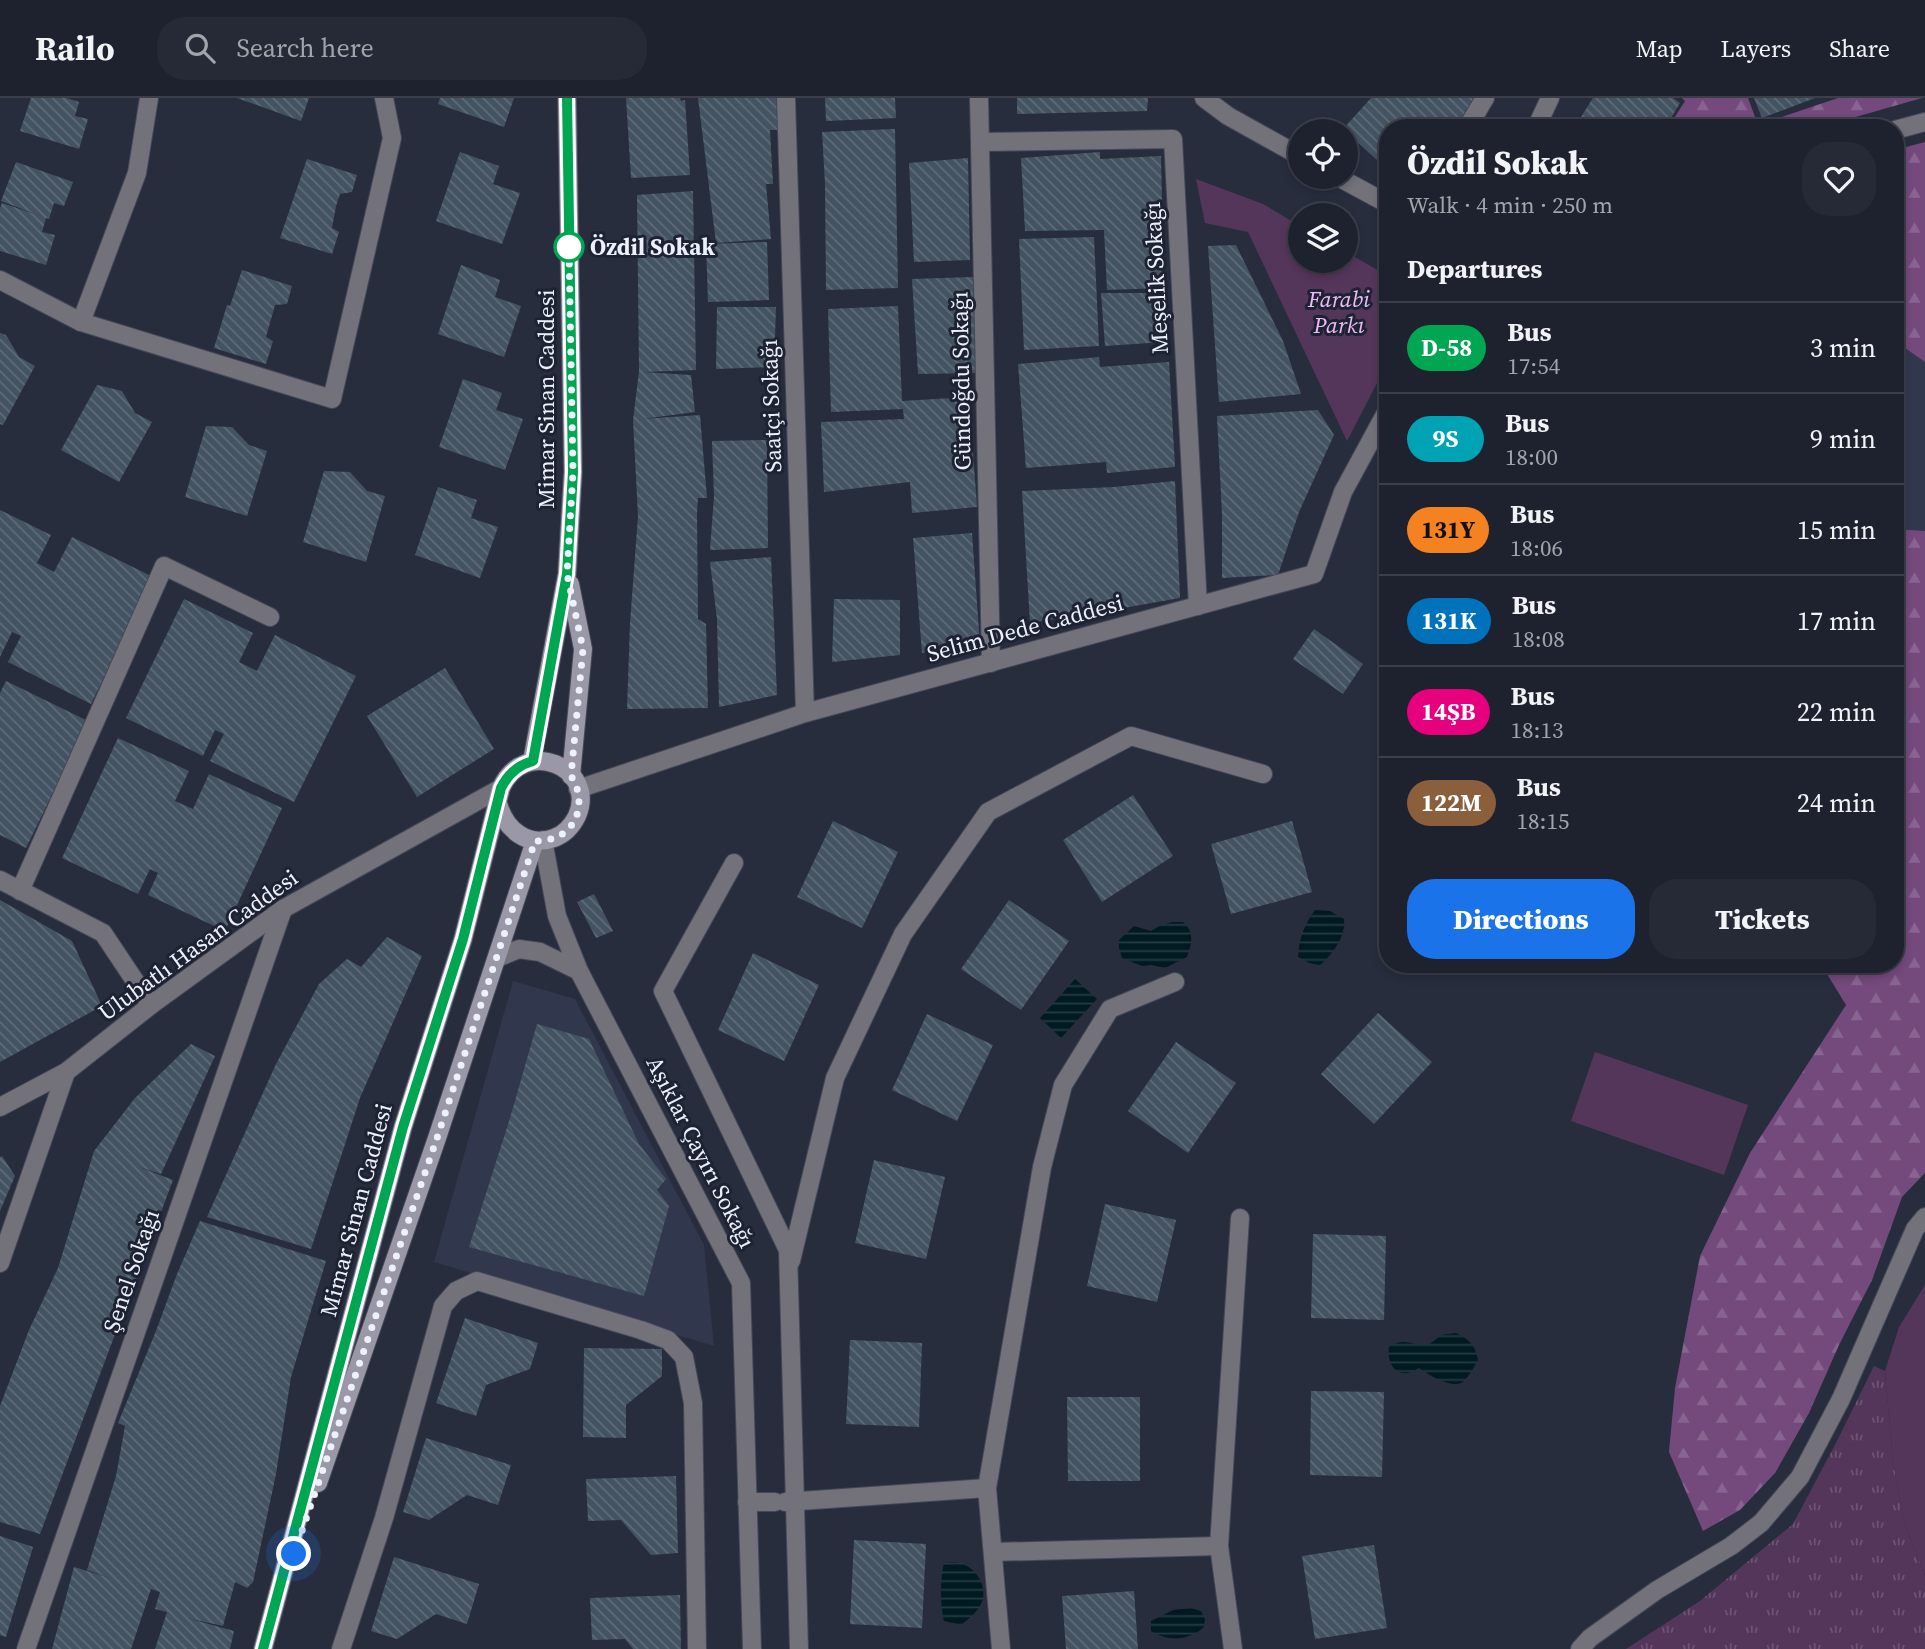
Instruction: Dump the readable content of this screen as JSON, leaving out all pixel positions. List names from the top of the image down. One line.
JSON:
{"streets":{"main road":["Mimar Sinan Caddesi"],"street":["Meşelik Sokağı","Gündoğdu Sokağı","Saatçi Sokağı","Selim Dede Caddesi","Ulubatlı Hasan Caddesi","Aşıklar Çayırı Sokağı","Şenel Sokağı"]},"crossings":[["Meşelik Sokağı","Gündoğdu Sokağı"],["Meşelik Sokağı","Selim Dede Caddesi"],["Gündoğdu Sokağı","Selim Dede Caddesi"],["Mimar Sinan Caddesi","Selim Dede Caddesi"],["Mimar Sinan Caddesi","Ulubatlı Hasan Caddesi"],["Mimar Sinan Caddesi","Aşıklar Çayırı Sokağı"],["Saatçi Sokağı","Selim Dede Caddesi"],["Selim Dede Caddesi","Ulubatlı Hasan Caddesi"],["Selim Dede Caddesi","Aşıklar Çayırı Sokağı"],["Ulubatlı Hasan Caddesi","Aşıklar Çayırı Sokağı"],["Ulubatlı Hasan Caddesi","Şenel Sokağı"]],"parks":["Farabi Parkı"],"places":["Özdil Sokak"],"lines":["bus line D-58"],"page":{"header":"Railo","search":"Search here","nav":["Map","Layers","Share"],"heading":[["Özdil Sokak","Walk · 4 min · 250 m"],"Departures"],"list":[{"mark":"D-58","name":"Bus","note":"17:54","value":"3 min"},{"mark":"9S","name":"Bus","note":"18:00","value":"9 min"},{"mark":"131Y","name":"Bus","note":"18:06","value":"15 min"},{"mark":"131K","name":"Bus","note":"18:08","value":"17 min"},{"mark":"14ŞB","name":"Bus","note":"18:13","value":"22 min"},{"mark":"122M","name":"Bus","note":"18:15","value":"24 min"}],"buttons":["Directions","Tickets"]}}
